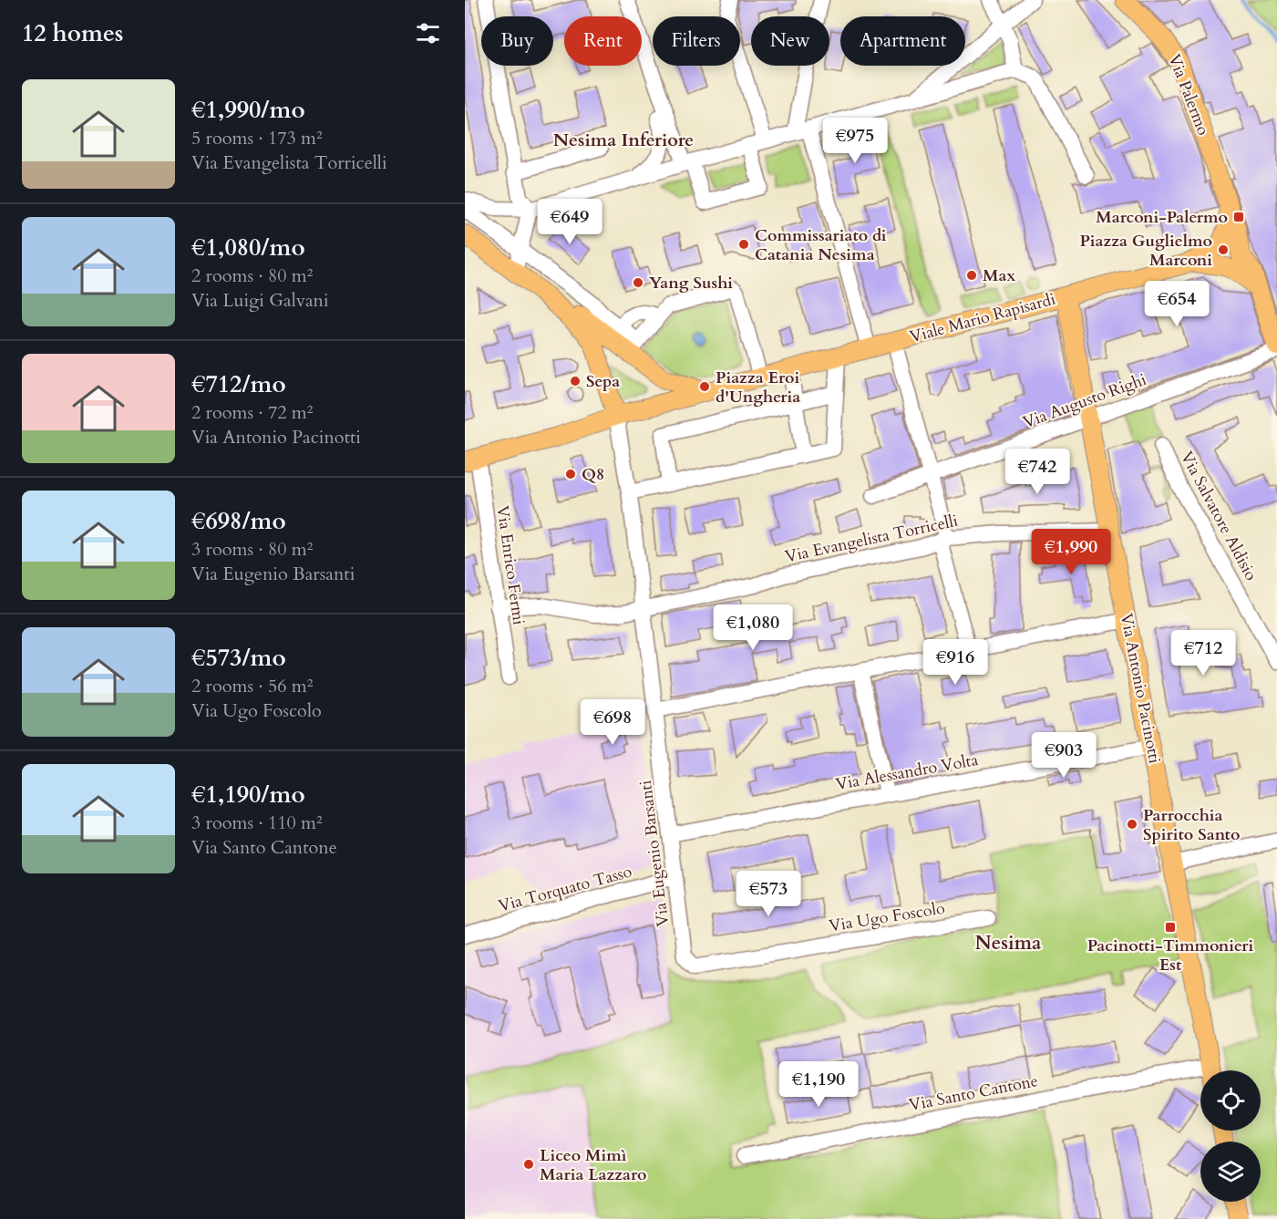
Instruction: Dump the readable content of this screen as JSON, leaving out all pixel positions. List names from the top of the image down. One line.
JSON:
{"streets":{"main road":["Via Palermo","Viale Mario Rapisardi","Via Antonio Pacinotti"],"street":["Via Augusto Righi","Via Salvatore Aldisio","Via Evangelista Torricelli","Via Enrico Fermi","Via Alessandro Volta","Via Eugenio Barsanti","Via Torquato Tasso","Via Ugo Foscolo","Via Santo Cantone"]},"crossings":[["Viale Mario Rapisardi","Via Enrico Fermi"],["Viale Mario Rapisardi","Via Antonio Pacinotti"],["Viale Mario Rapisardi","Via Eugenio Barsanti"],["Via Augusto Righi","Via Antonio Pacinotti"],["Via Evangelista Torricelli","Via Enrico Fermi"],["Via Evangelista Torricelli","Via Antonio Pacinotti"],["Via Evangelista Torricelli","Via Eugenio Barsanti"],["Via Antonio Pacinotti","Via Alessandro Volta"],["Via Alessandro Volta","Via Eugenio Barsanti"],["Via Eugenio Barsanti","Via Torquato Tasso"],["Via Eugenio Barsanti","Via Ugo Foscolo"]],"districts":["Nesima Inferiore","Nesima"],"places":{"transit":["Marconi-Palermo","Pacinotti-Timmonieri Est"],"other":["Commissariato di Catania Nesima","Piazza Guglielmo Marconi","Max","Yang Sushi","Sepa","Piazza Eroi d'Ungheria","Q8","Parrocchia Spirito Santo","Liceo Mimì Maria Lazzaro"]},"page":{"heading":"12 homes","chip":["Buy","Rent","Filters","New","Apartment"],"list":[{"name":"€1,990/mo","note":"5 rooms · 173 m² · Via Evangelista Torricelli"},{"name":"€1,080/mo","note":"2 rooms · 80 m² · Via Luigi Galvani"},{"name":"€712/mo","note":"2 rooms · 72 m² · Via Antonio Pacinotti"},{"name":"€698/mo","note":"3 rooms · 80 m² · Via Eugenio Barsanti"},{"name":"€573/mo","note":"2 rooms · 56 m² · Via Ugo Foscolo"},{"name":"€1,190/mo","note":"3 rooms · 110 m² · Via Santo Cantone"}],"price":["€975","€649","€654","€742","€1,990","€1,080","€712","€916","€698","€903","€573","€1,190"]}}
